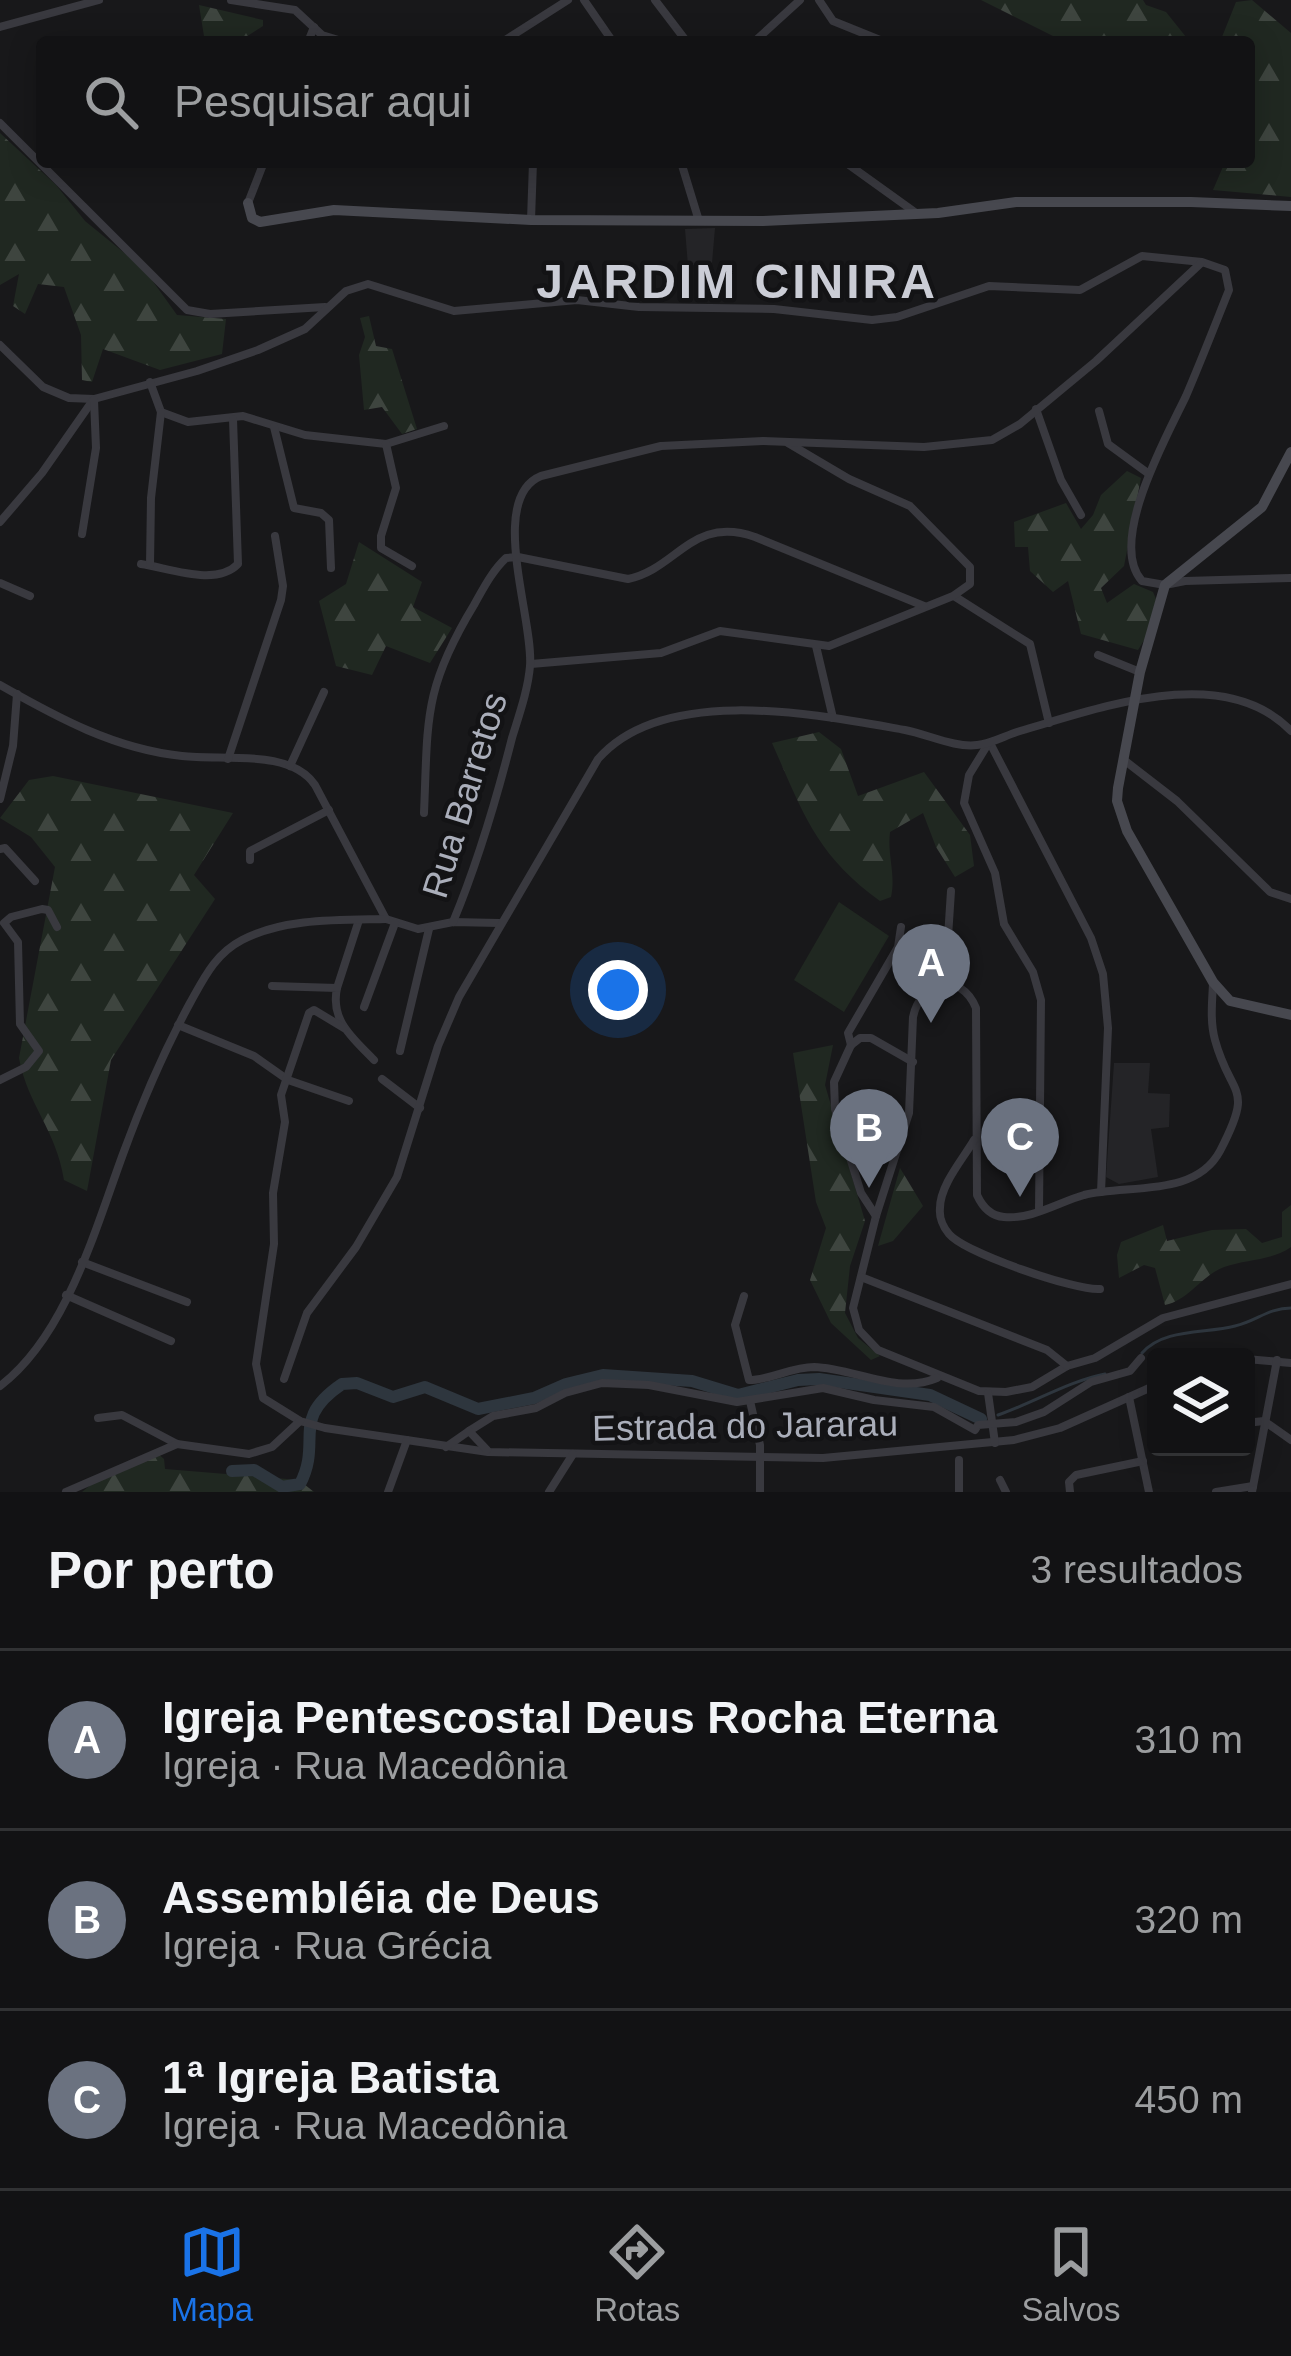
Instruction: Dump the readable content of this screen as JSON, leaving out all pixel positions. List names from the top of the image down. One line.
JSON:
{"streets":{"street":["Rua Barretos","Estrada do Jararau"]},"districts":["JARDIM CINIRA"],"page":{"search":"Pesquisar aqui","pins":["A","B","C"],"heading":["Por perto","3 resultados"],"list":[{"mark":"A","name":"Igreja Pentescostal Deus Rocha Eterna","note":"Igreja · Rua Macedônia","value":"310 m"},{"mark":"B","name":"Assembléia de Deus","note":"Igreja · Rua Grécia","value":"320 m"},{"mark":"C","name":"1ª Igreja Batista","note":"Igreja · Rua Macedônia","value":"450 m"}],"nav":["Mapa","Rotas","Salvos"]}}
